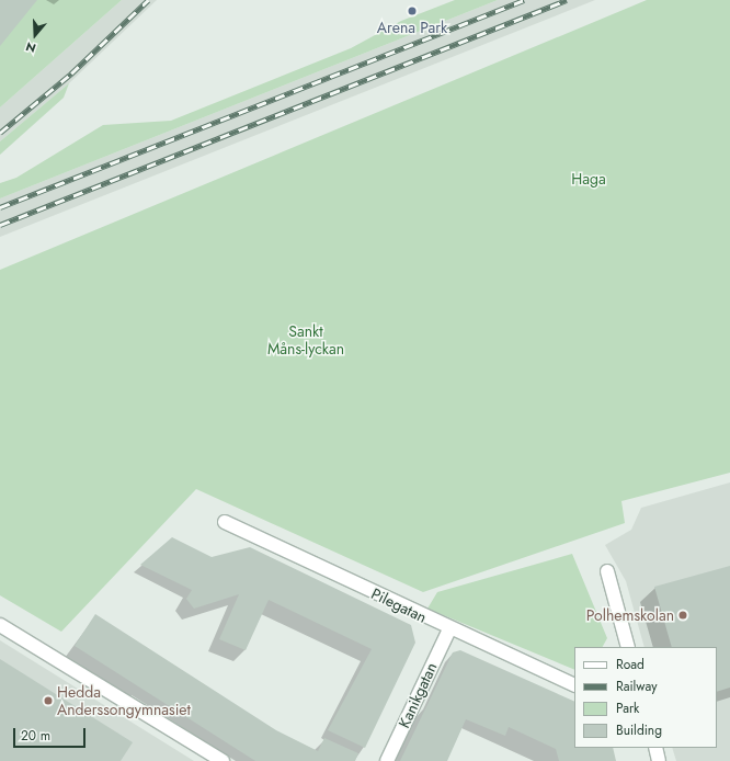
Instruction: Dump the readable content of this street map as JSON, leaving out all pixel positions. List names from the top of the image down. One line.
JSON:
{"streets":{"street":["Pilegatan","Kanikgatan"]},"crossings":[["Pilegatan","Kanikgatan"]],"parks":["Haga","Sankt Måns-lyckan"],"places":["Arena Park","Polhemskolan","Hedda Anderssongymnasiet"],"legend":["Road","Railway","Park","Building"],"scale_bar":"20 m","north":"bottom"}
